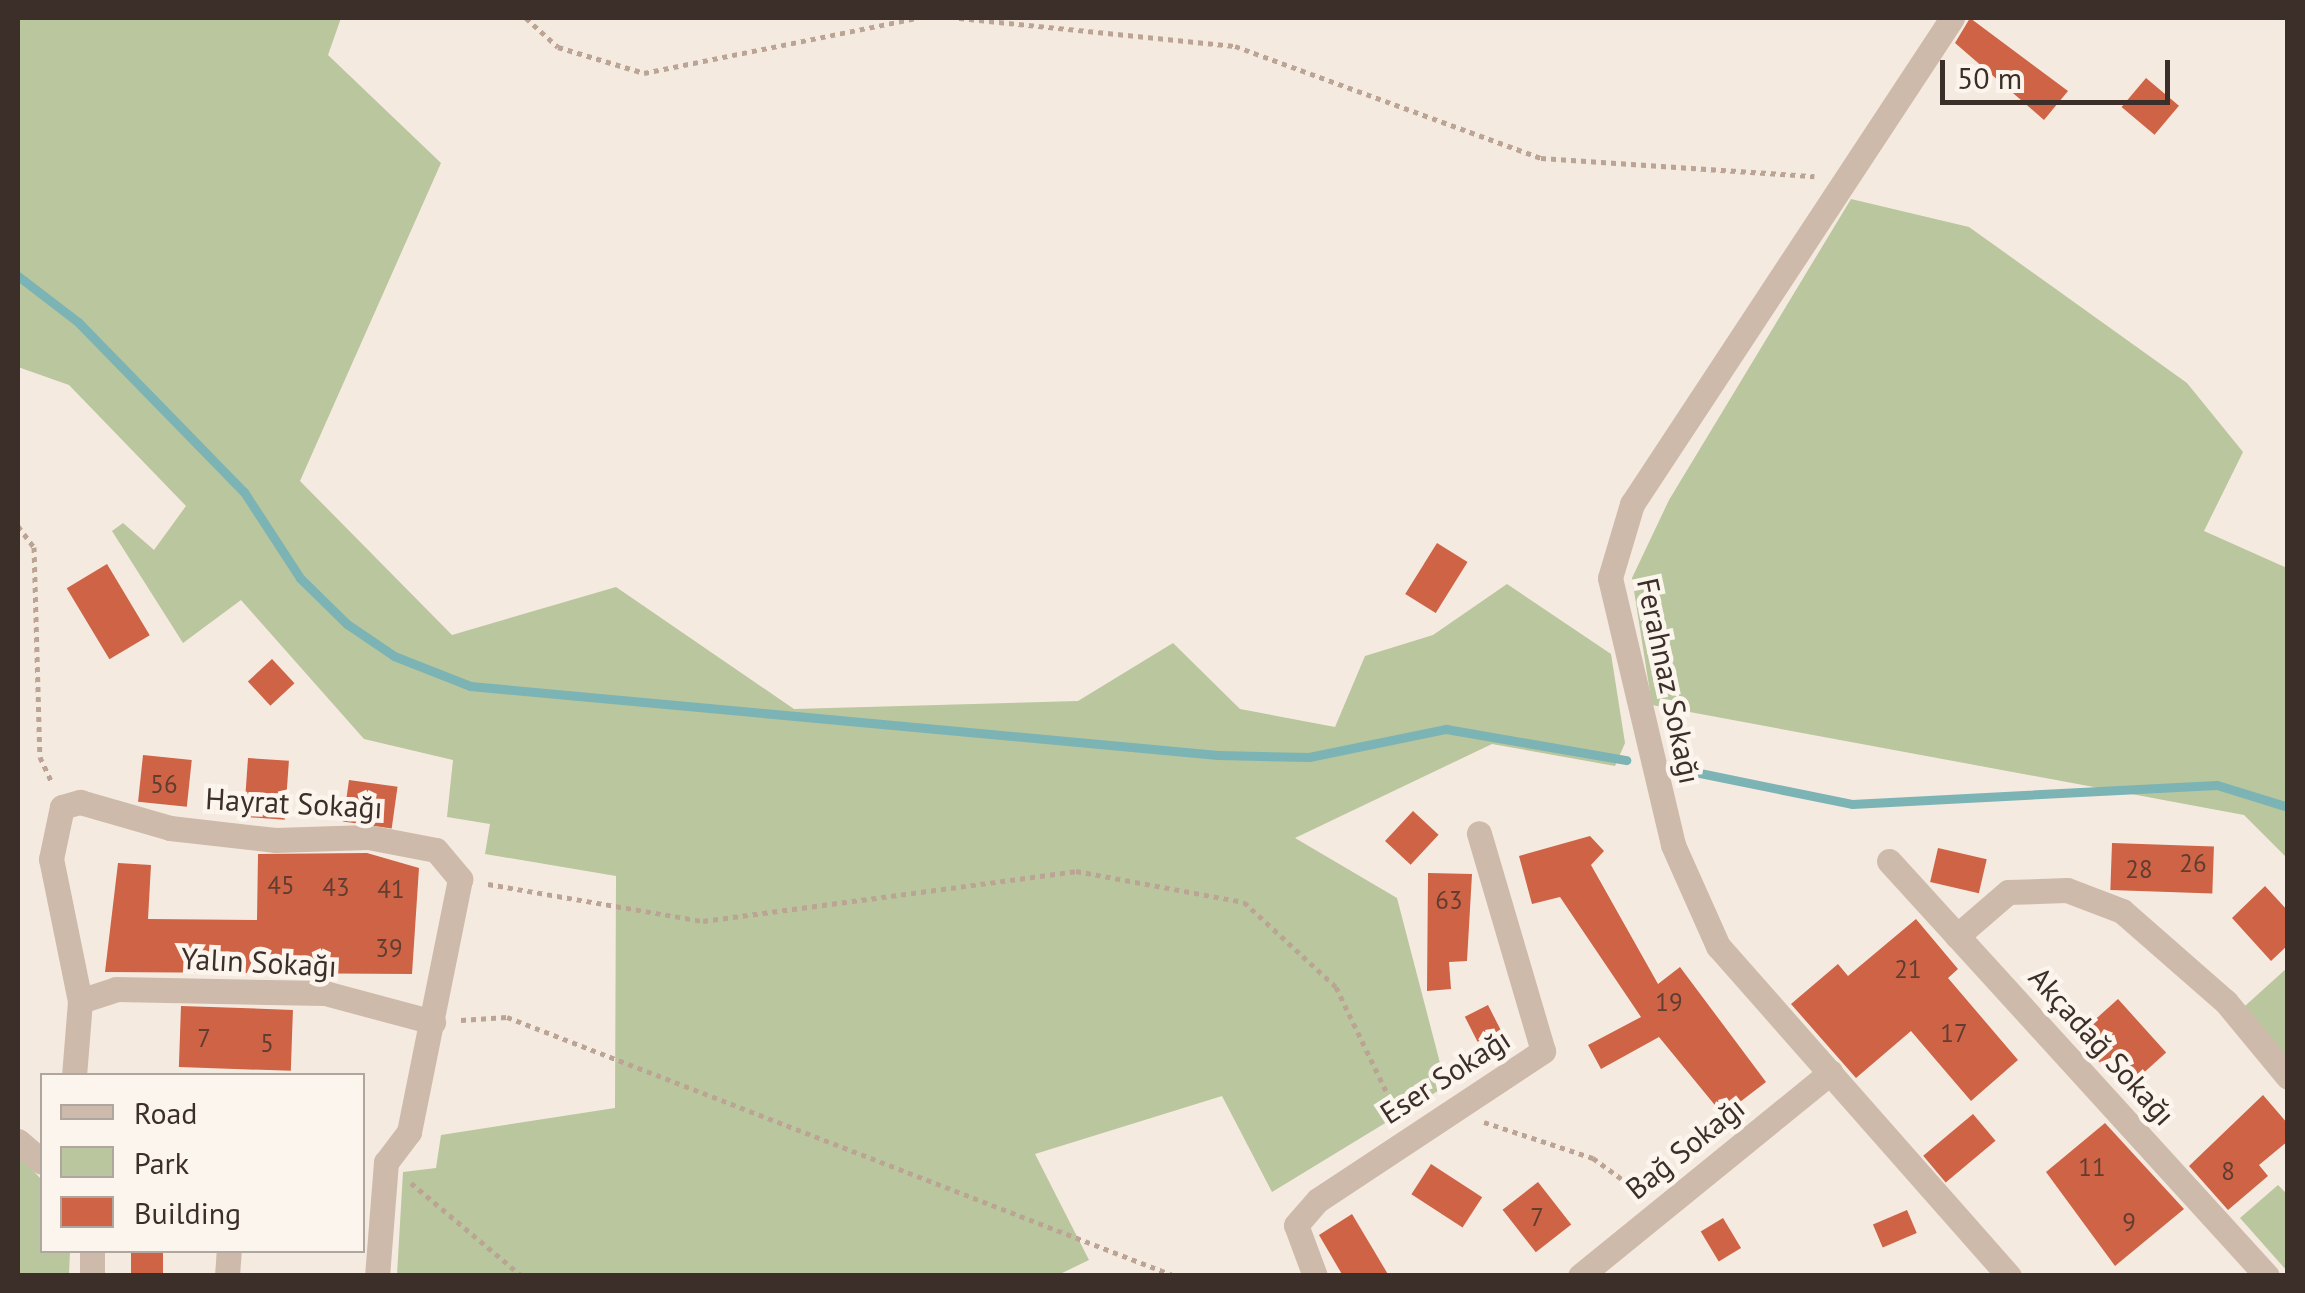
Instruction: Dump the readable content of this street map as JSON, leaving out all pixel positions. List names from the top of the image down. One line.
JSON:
{"streets":{"street":["Ferahnaz Sokağı","Hayrat Sokağı","Yalın Sokağı","Akçadağ Sokağı","Eser Sokağı","Bağ Sokağı"]},"crossings":[["Ferahnaz Sokağı","Bağ Sokağı"]],"house_numbers":["56","26","28","45","43","41","63","39","21","19","17","7","5","11","8","7","9"],"legend":["Road","Park","Building"],"scale_bar":"50 m"}
